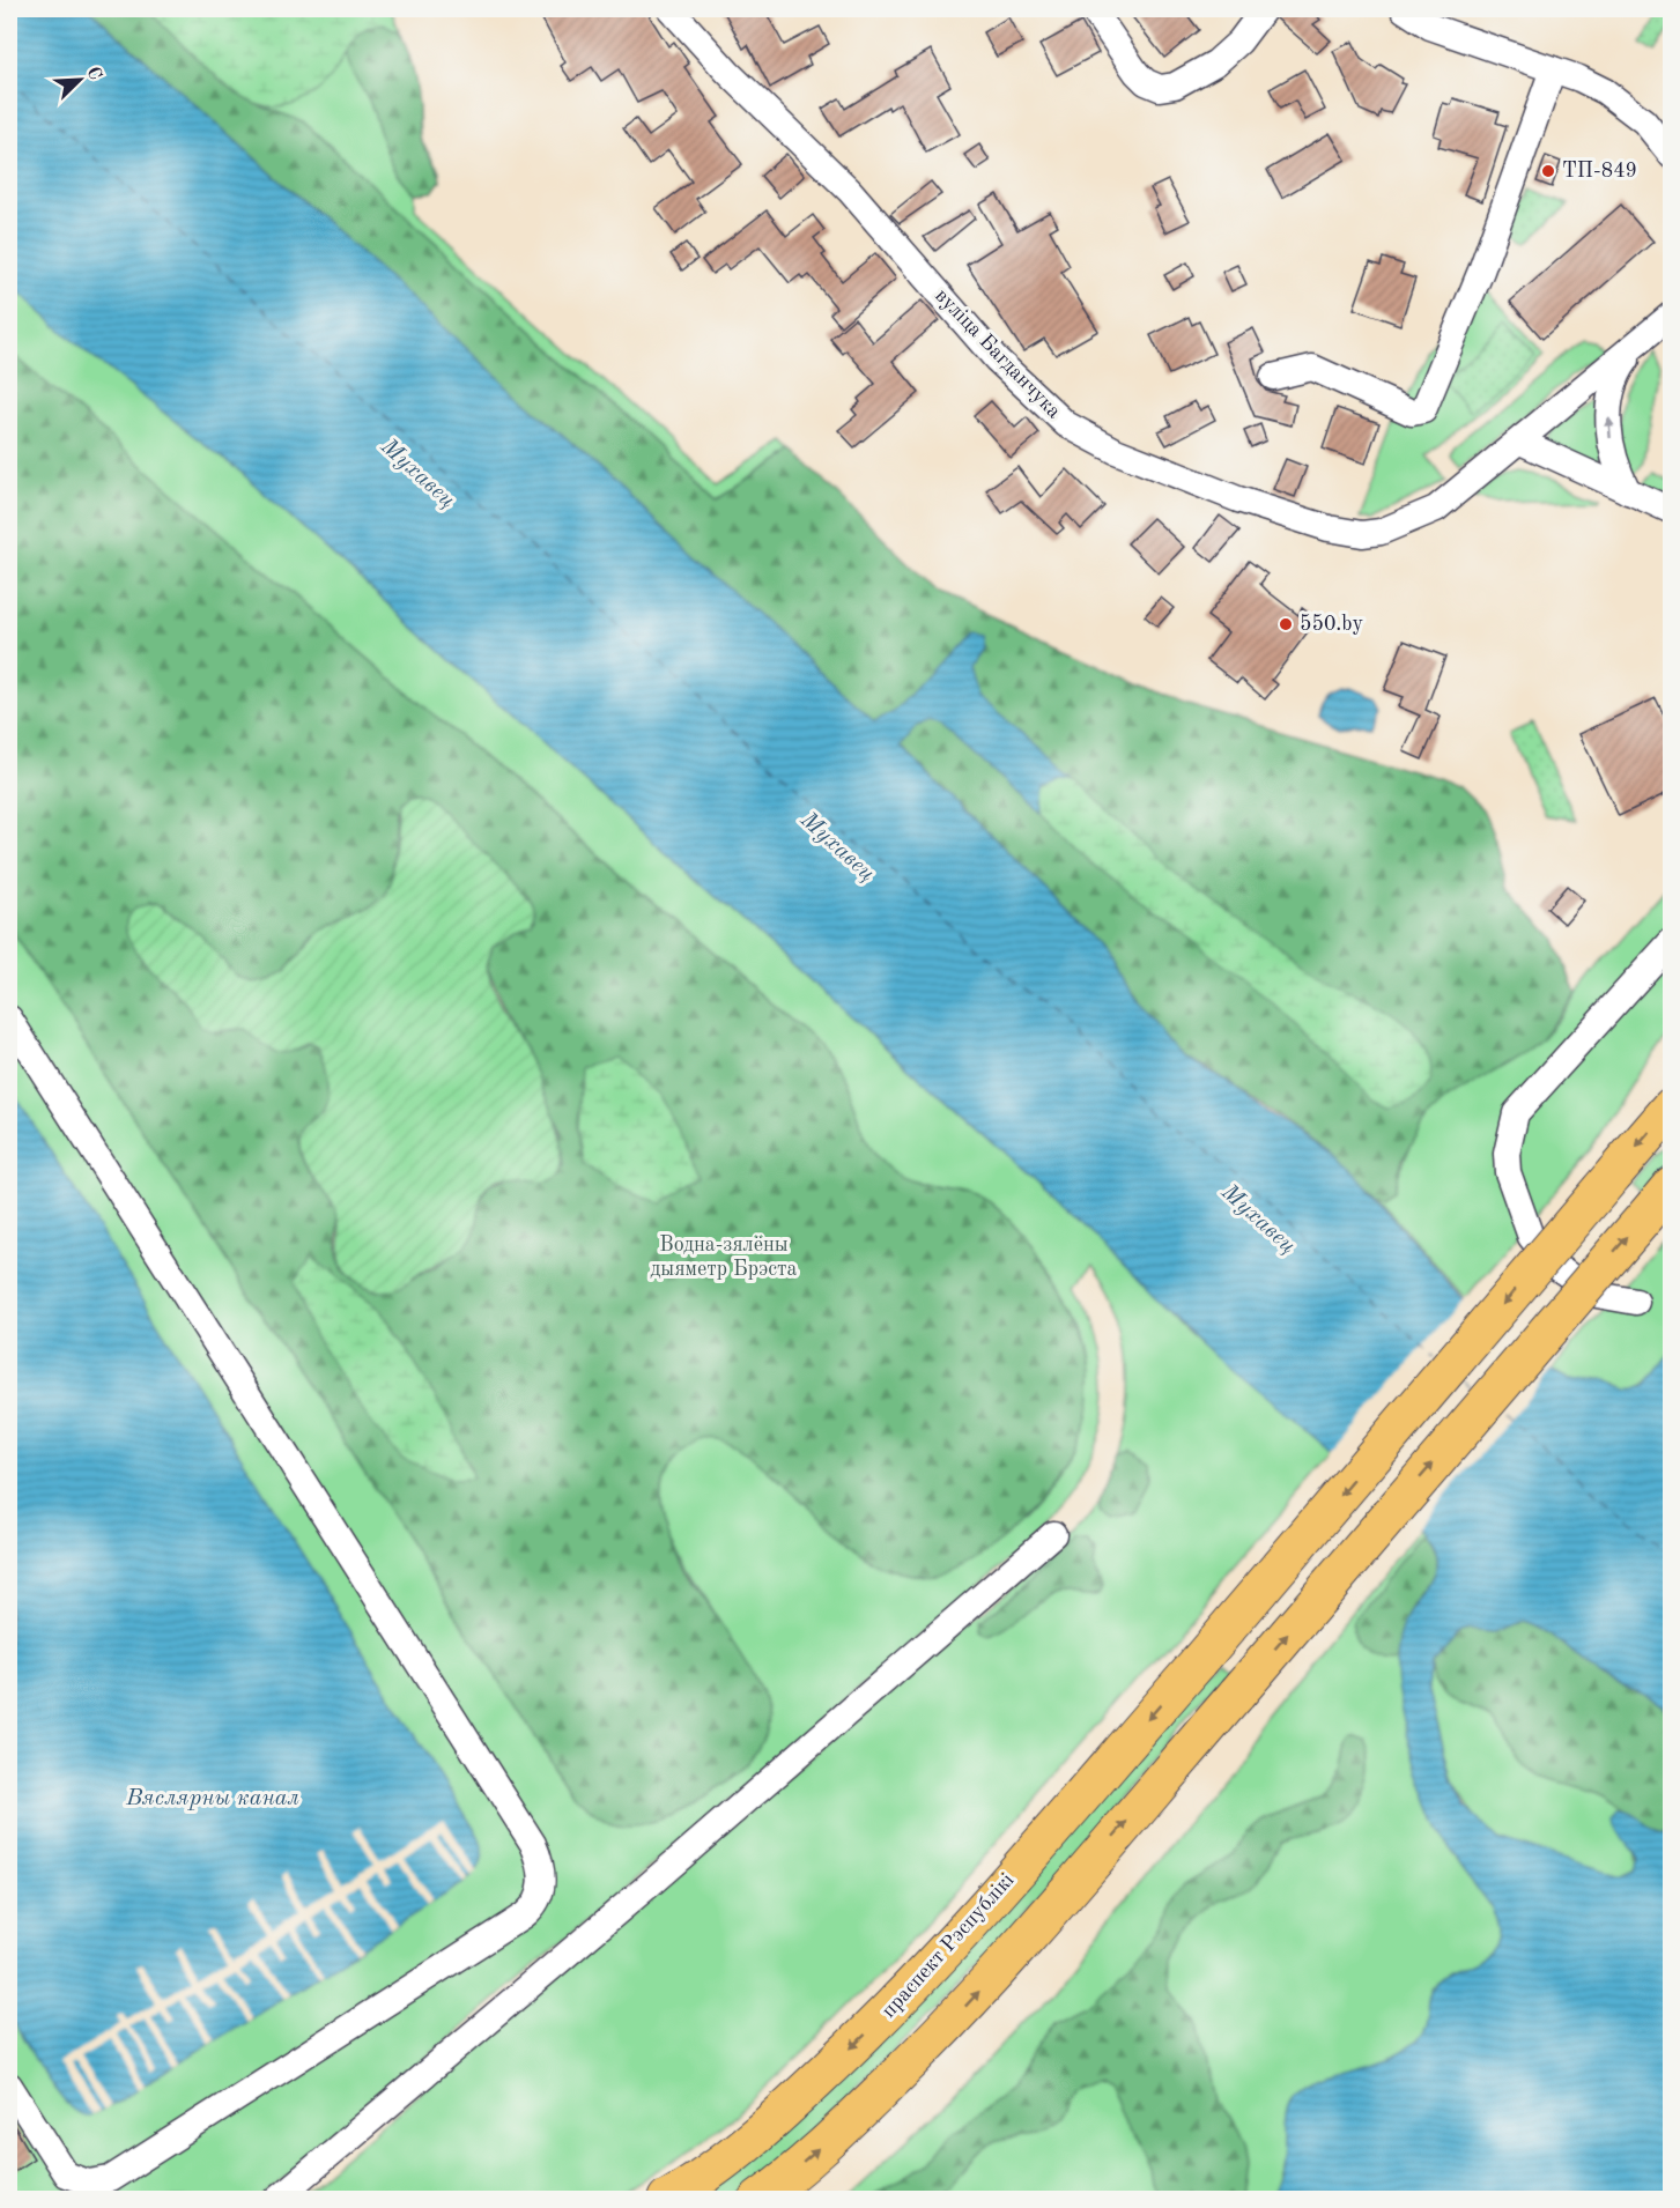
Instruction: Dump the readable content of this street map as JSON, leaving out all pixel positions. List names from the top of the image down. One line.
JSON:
{"streets":{"highway":["праспект Рэспублікі"],"street":["вуліца Багданчука"]},"water":["Мухавец","Вяслярны канал"],"parks":["Водна-зялёны дыяметр Брэста"],"places":["ТП-849","550.by"],"north":"top right"}
